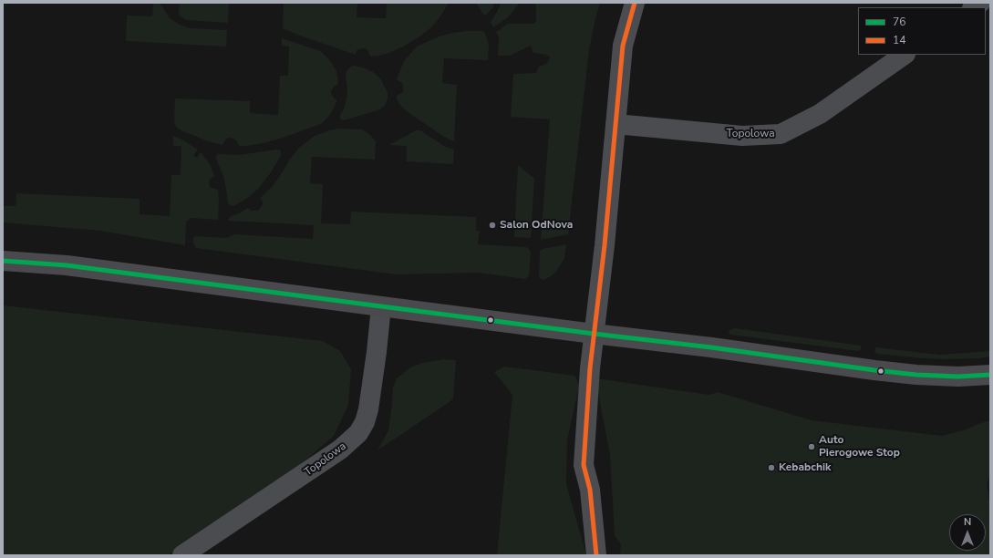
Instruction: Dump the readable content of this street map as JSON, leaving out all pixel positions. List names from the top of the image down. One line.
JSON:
{"streets":{"street":["Topolowa"]},"places":["Salon OdNova","Auto Pierogowe Stop","Kebabchik"],"lines":["transit line 14","transit line 76"],"legend":["76","14"],"north":"top"}
